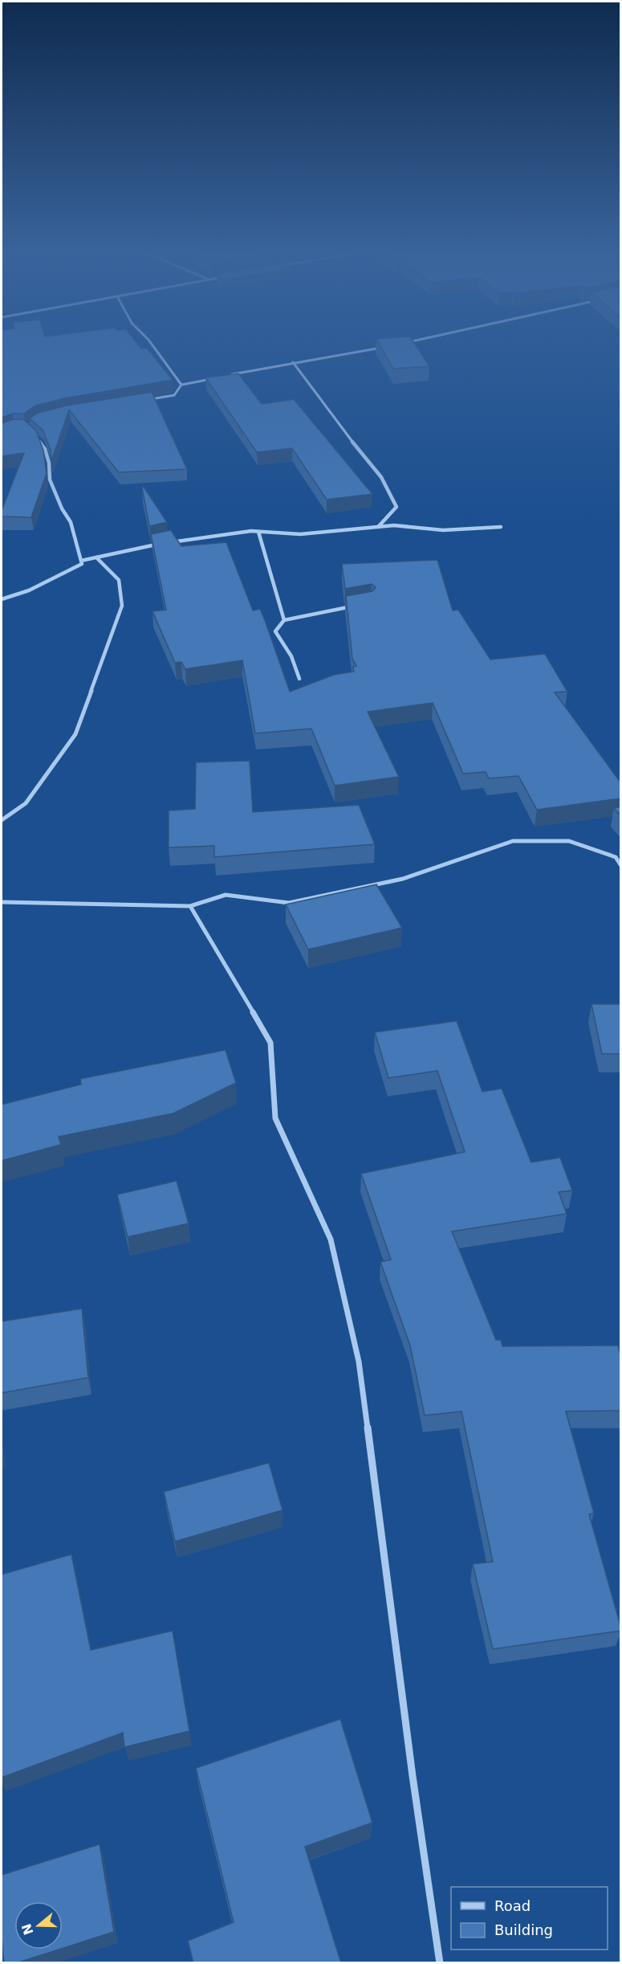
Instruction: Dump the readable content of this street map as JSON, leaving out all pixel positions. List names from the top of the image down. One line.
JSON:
{"legend":["Road","Building"],"north":"left"}
